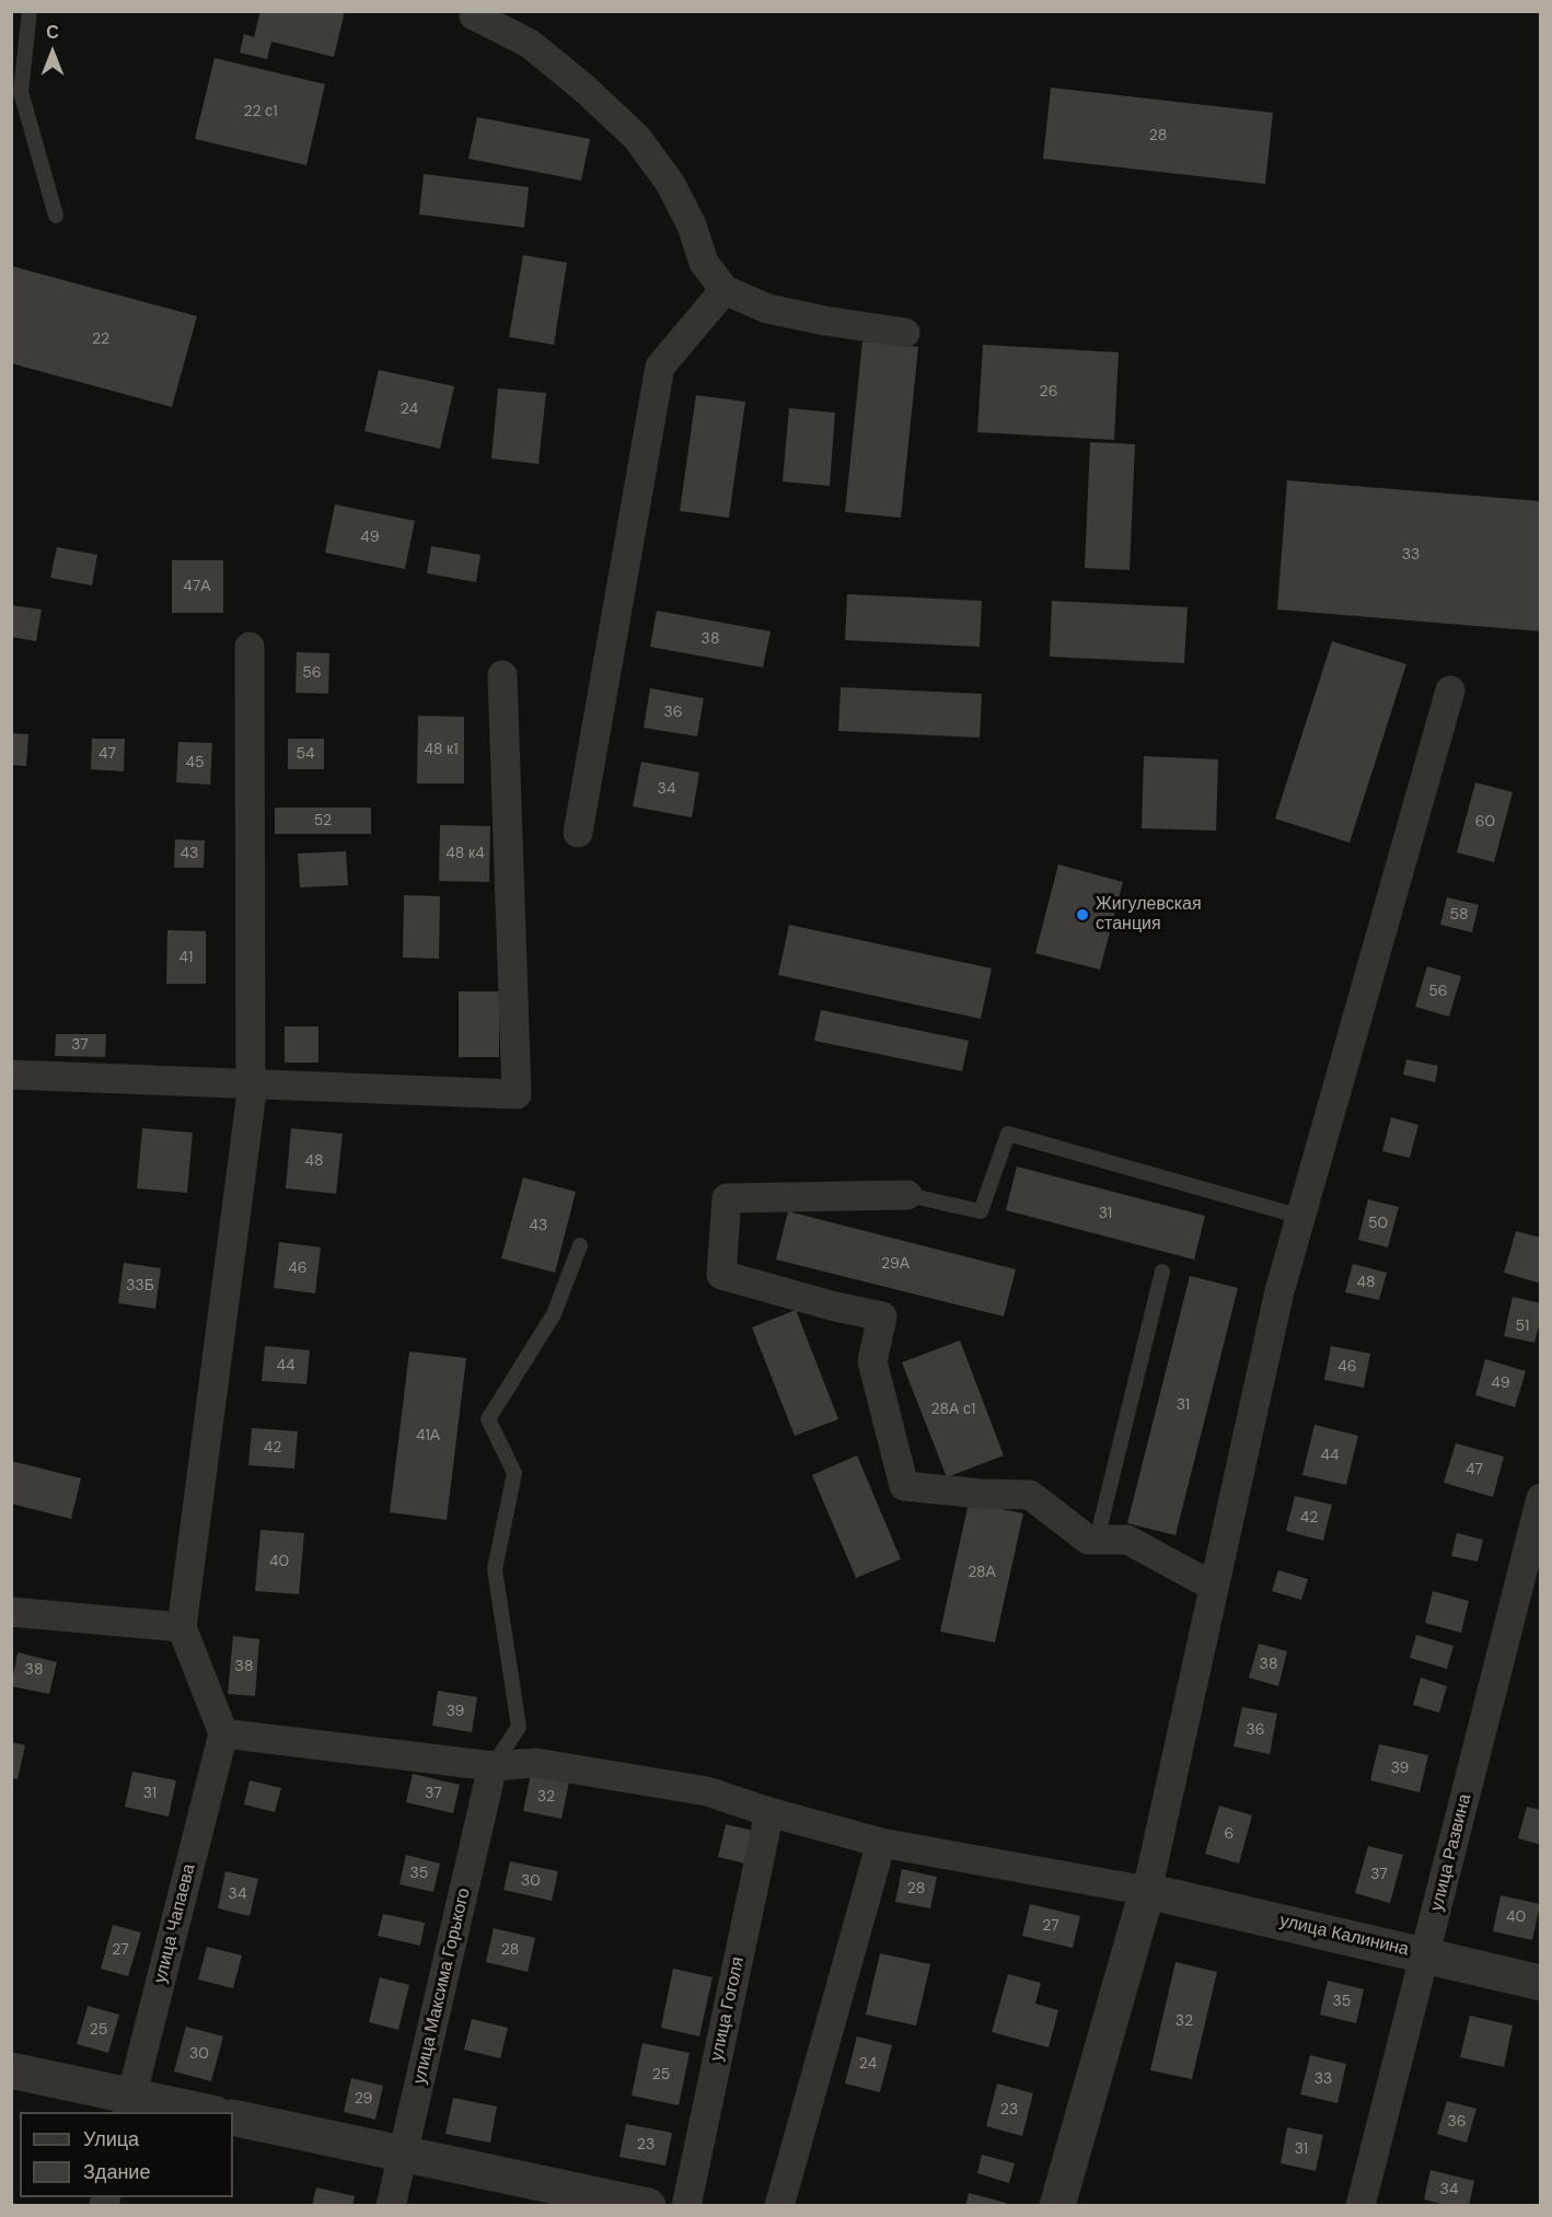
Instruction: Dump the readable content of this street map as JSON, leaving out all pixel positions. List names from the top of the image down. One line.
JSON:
{"streets":{"street":["улица Развина","улица Чапаева","улица Калинина","улица Максима Горького","улица Гоголя"]},"crossings":[["улица Развина","улица Калинина"]],"places":["Жигулевская станция"],"house_numbers":["22 с1","28","22","26","24","49","33","47А","38","56","36","48 к1","47","54","45","34","52","60","43","48 к4","58","41","56","37","48","31","50","43","29А","46","48","33Б","51","44","46","49","31","28А с1","41А","42","44","47","42","40","28А","38","38","38","39","36","39","31","37","32","6","35","37","30","28","34","40","27","27","28","35","32","25","30","24","25","33","29","23","36","23","31","34"],"legend":["Улица","Здание"],"north":"top"}
